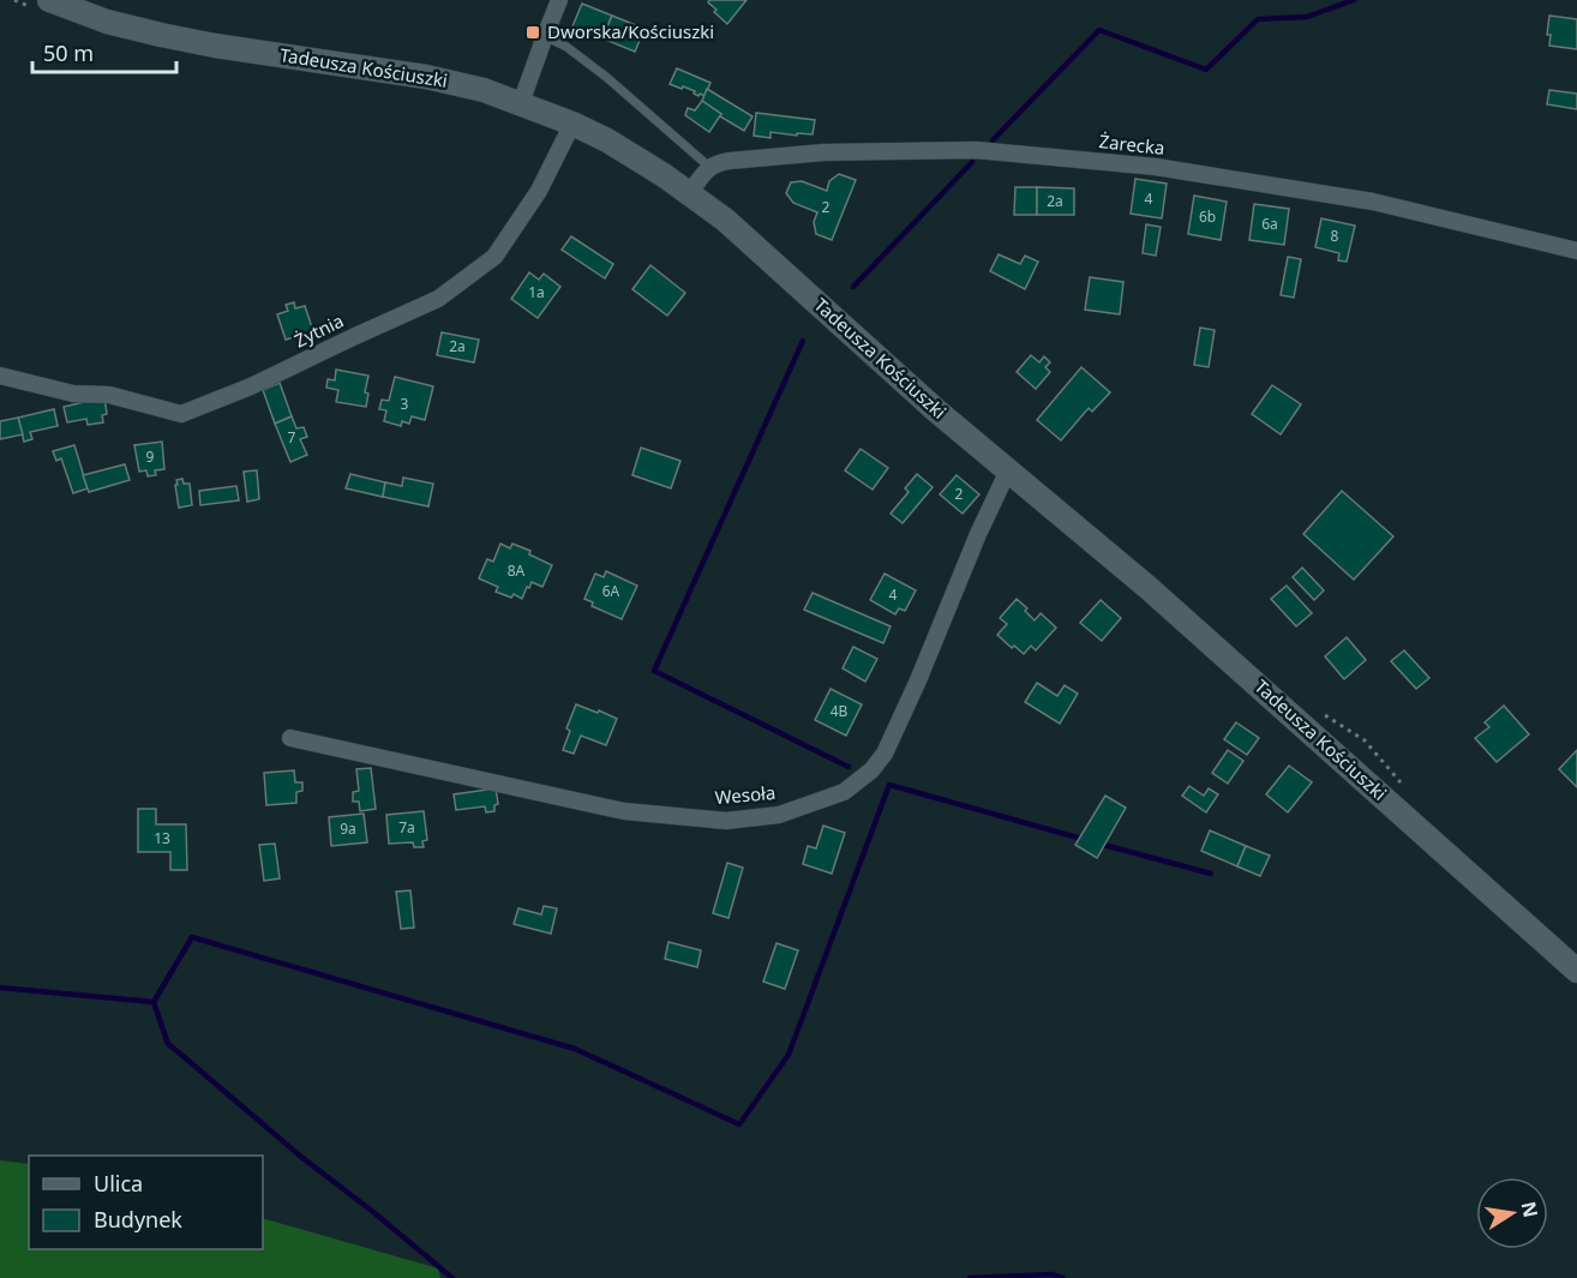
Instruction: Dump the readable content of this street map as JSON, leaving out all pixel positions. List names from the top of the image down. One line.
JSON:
{"streets":{"main road":["Tadeusza Kościuszki"],"street":["Żarecka","Żytnia","Wesoła"]},"crossings":[["Tadeusza Kościuszki","Żytnia"],["Tadeusza Kościuszki","Wesoła"]],"places":{"transit":["Dworska/Kościuszki"]},"house_numbers":["4","2a","2","6b","6a","8","1a","2a","3","7","9","2","8A","6A","4","4B","7a","9a","13"],"legend":["Ulica","Budynek"],"scale_bar":"50 m","north":"right"}
